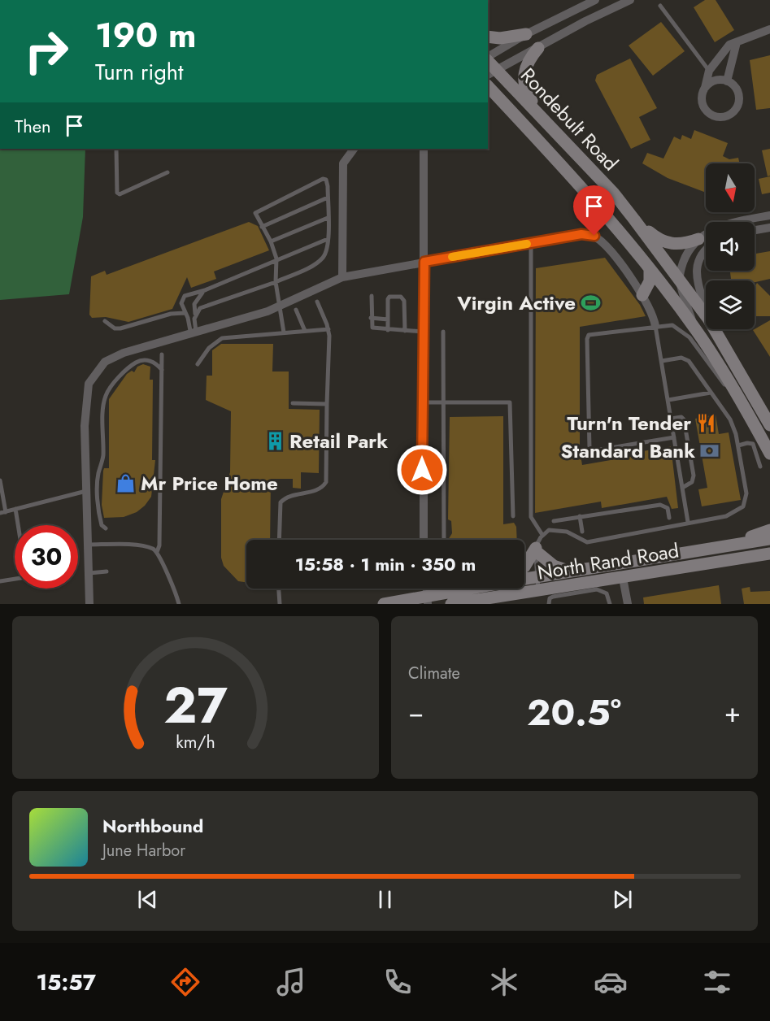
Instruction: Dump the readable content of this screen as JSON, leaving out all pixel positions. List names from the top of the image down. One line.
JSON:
{"streets":{"main road":["Rondebult Road","North Rand Road"]},"places":{"sports":["Virgin Active"],"restaurant":["Turn'n Tender"],"building":["Retail Park"],"bank":["Standard Bank"],"shop":["Mr Price Home"]},"north":"bottom","page":{"turn":["190 m","Turn right"],"then":"Then","limit":"30","trip":"15:58 · 1 min · 350 m","tile":"Climate","heat":["−","20.5°","+"],"song":["Northbound","June Harbor"],"tabs":"15:57","gauge":["27","km/h"]}}
